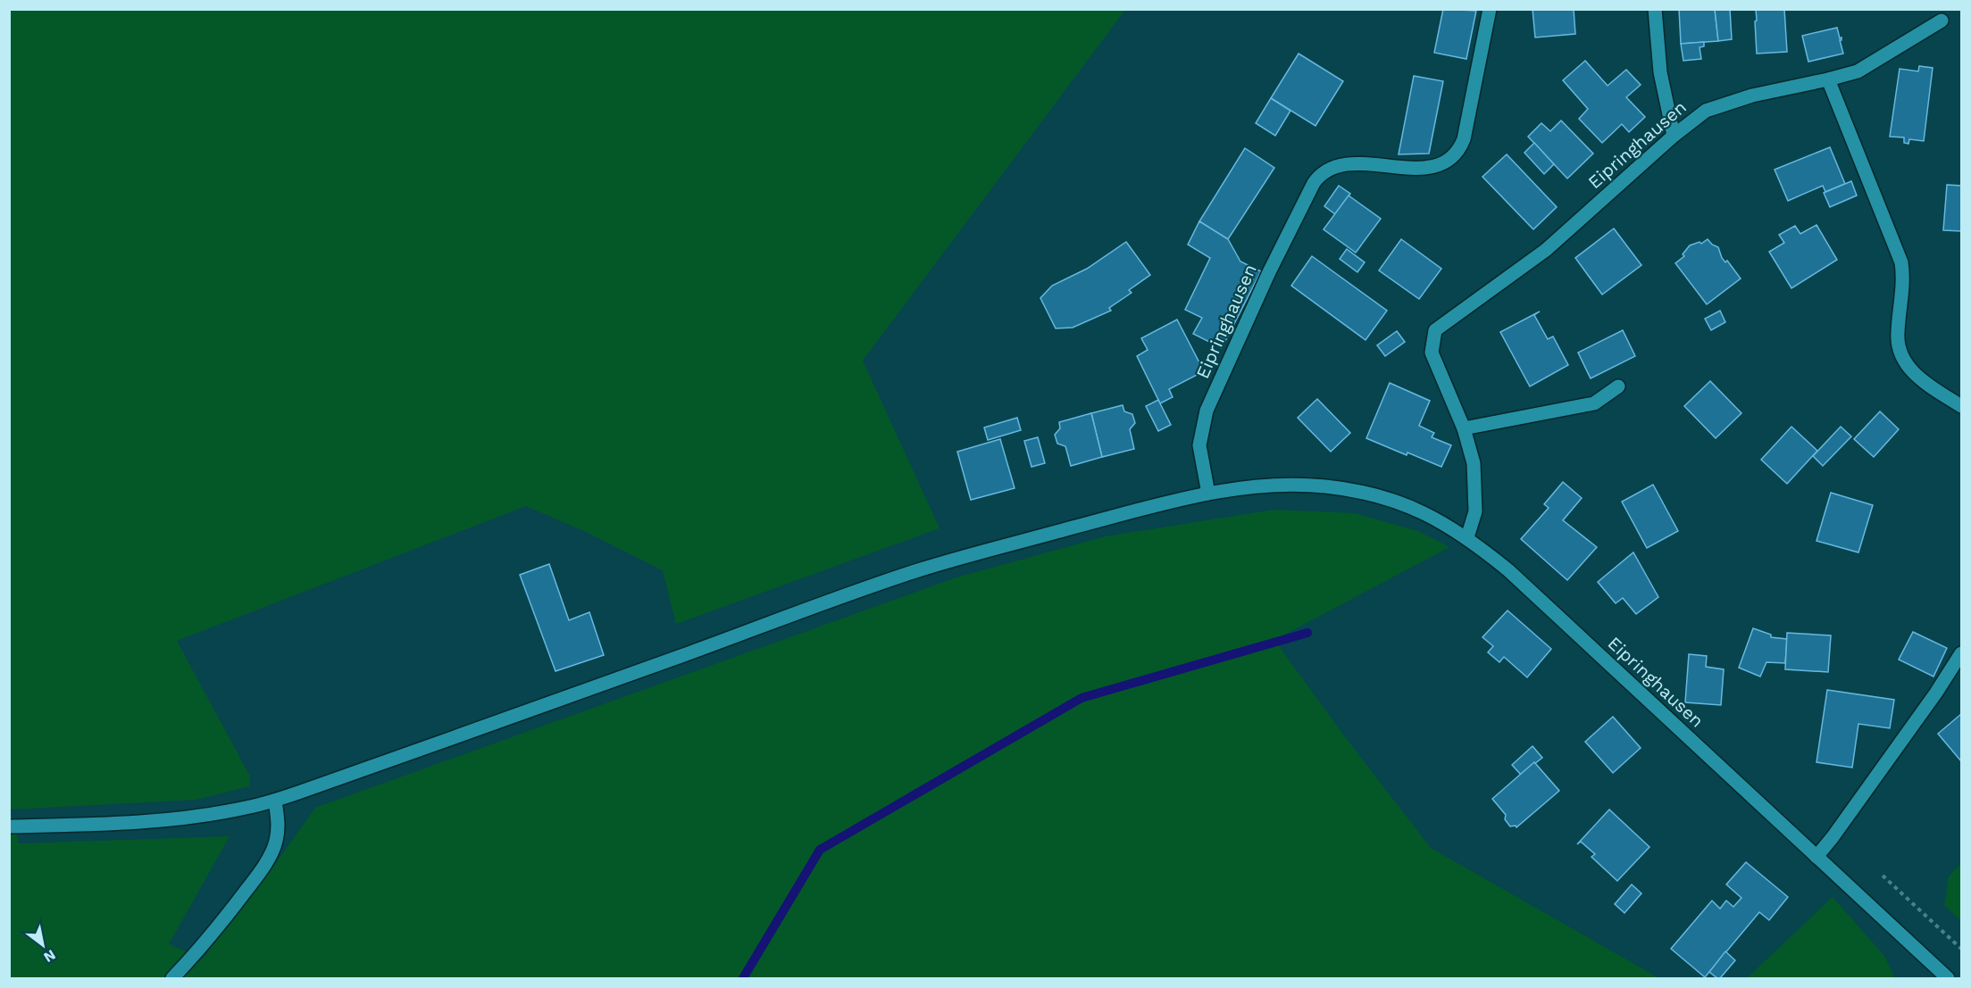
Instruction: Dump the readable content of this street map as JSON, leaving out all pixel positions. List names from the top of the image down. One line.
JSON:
{"streets":{"street":["Eipringhausen"]},"north":"bottom right"}
